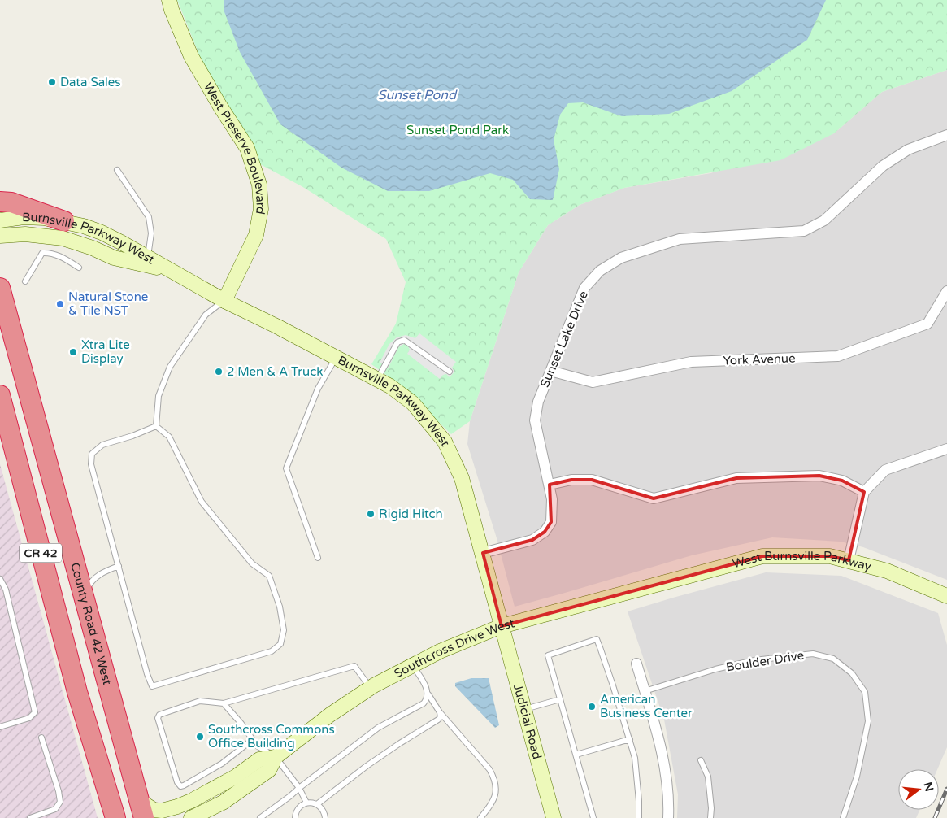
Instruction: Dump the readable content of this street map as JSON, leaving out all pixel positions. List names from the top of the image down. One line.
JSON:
{"streets":{"highway":["CR 42","County Road 42 West"],"street":["West Preserve Boulevard","Burnsville Parkway West","Sunset Lake Drive","York Avenue","West Burnsville Parkway","Southcross Drive West","Judicial Road"],"lane":["Boulder Drive"]},"crossings":[["West Preserve Boulevard","Burnsville Parkway West"],["Burnsville Parkway West","Sunset Lake Drive"],["Burnsville Parkway West","Southcross Drive West"],["Burnsville Parkway West","Judicial Road"],["Sunset Lake Drive","York Avenue"],["West Burnsville Parkway","Southcross Drive West"],["County Road 42 West","Southcross Drive West"],["Southcross Drive West","Judicial Road"]],"water":["Sunset Pond"],"parks":["Sunset Pond Park"],"places":["Data Sales","Natural Stone & Tile NST","Xtra Lite Display","2 Men & A Truck","Rigid Hitch","American Business Center","Southcross Commons Office Building"],"north":"right"}
